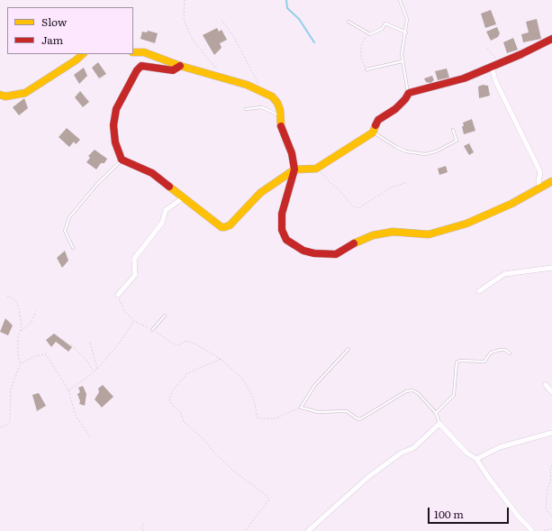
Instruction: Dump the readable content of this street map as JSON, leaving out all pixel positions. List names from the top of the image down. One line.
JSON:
{"legend":["Slow","Jam"],"scale_bar":"100 m"}
